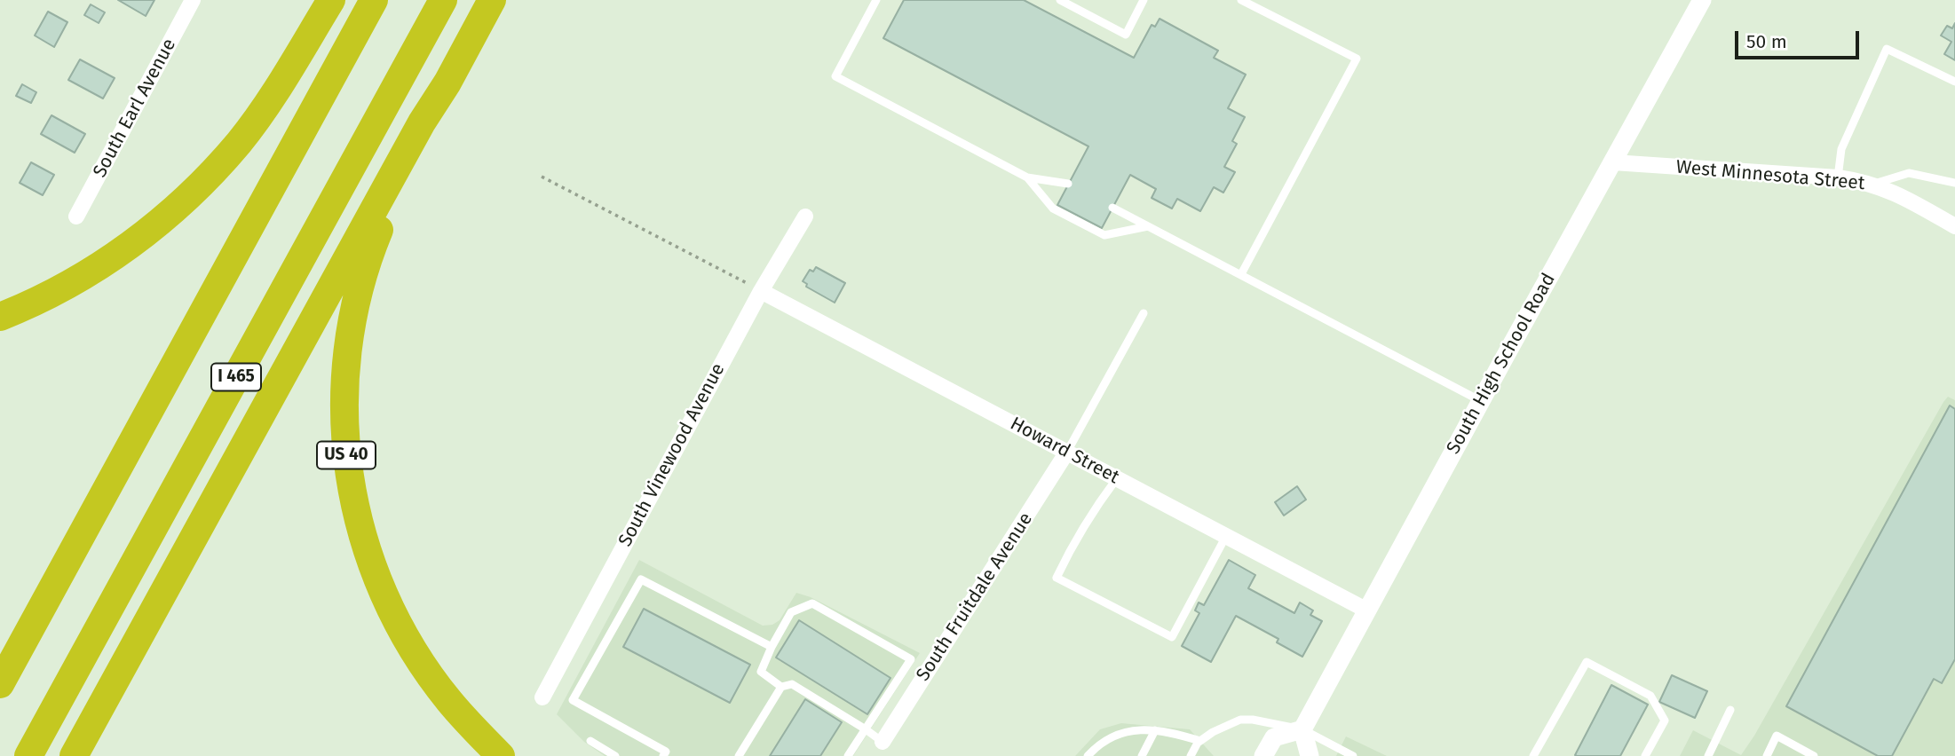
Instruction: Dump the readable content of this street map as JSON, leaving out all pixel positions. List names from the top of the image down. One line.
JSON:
{"streets":{"highway":["I 465","US 40"],"street":["South Earl Avenue","West Minnesota Street","South High School Road","Howard Street","South Vinewood Avenue","South Fruitdale Avenue"]},"crossings":[["West Minnesota Street","South High School Road"],["South High School Road","Howard Street"],["Howard Street","South Vinewood Avenue"],["Howard Street","South Fruitdale Avenue"]],"scale_bar":"50 m"}
